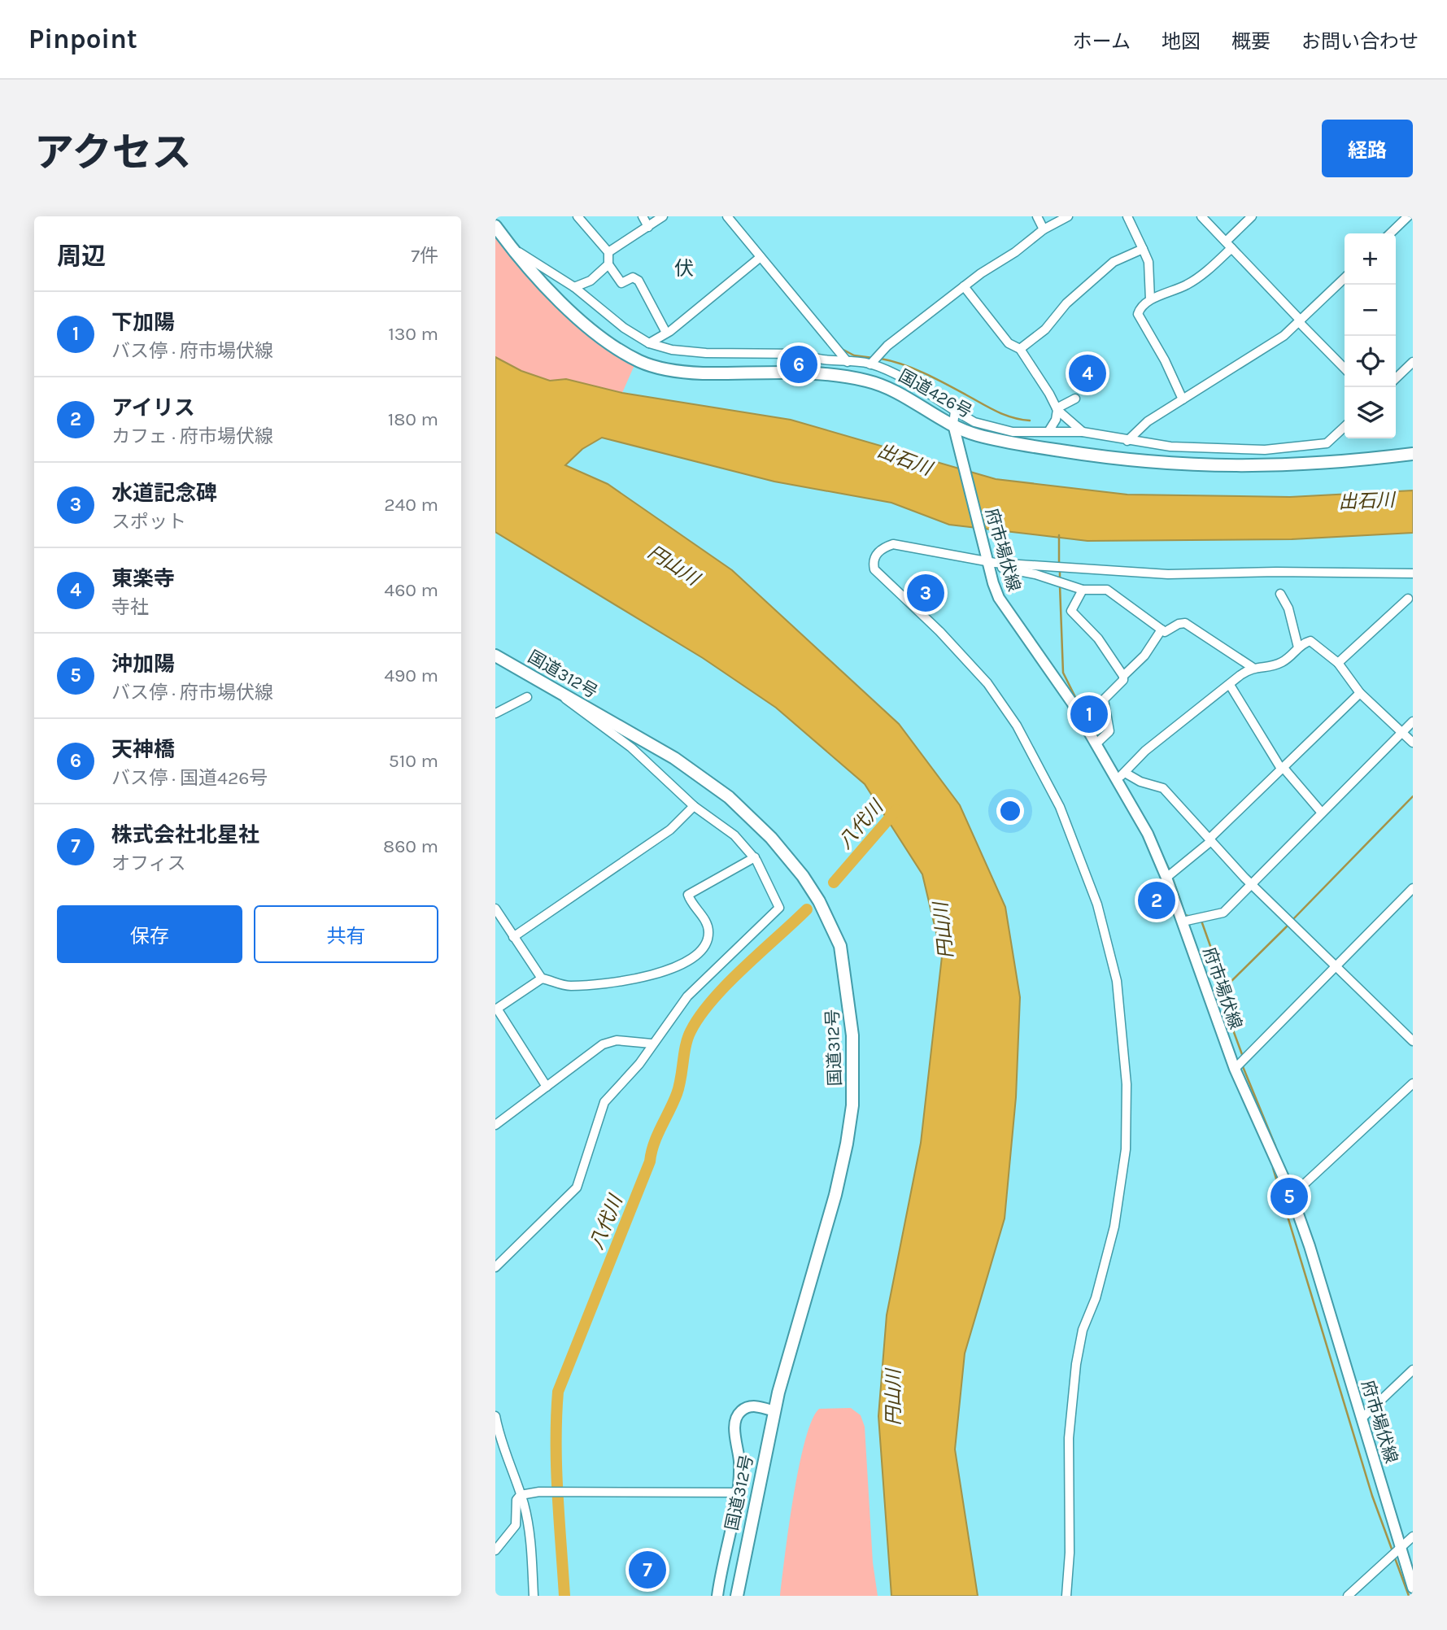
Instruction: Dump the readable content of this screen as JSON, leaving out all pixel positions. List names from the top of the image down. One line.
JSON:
{"streets":{"highway":["国道426号","国道312号"],"main road":["府市場伏線"]},"crossings":[["国道426号","府市場伏線"]],"districts":["伏"],"water":["出石川","円山川","八代川"],"page":{"header":"Pinpoint","nav":["ホーム","地図","概要","お問い合わせ"],"title":"アクセス","buttons":["経路",["保存","共有"]],"heading":["周辺","7件"],"map_buttons":["+","−"],"list":[{"mark":"1","name":"下加陽","note":"バス停 · 府市場伏線","value":"130 m"},{"mark":"2","name":"アイリス","note":"カフェ · 府市場伏線","value":"180 m"},{"mark":"3","name":"水道記念碑","note":"スポット","value":"240 m"},{"mark":"4","name":"東楽寺","note":"寺社","value":"460 m"},{"mark":"5","name":"沖加陽","note":"バス停 · 府市場伏線","value":"490 m"},{"mark":"6","name":"天神橋","note":"バス停 · 国道426号","value":"510 m"},{"mark":"7","name":"株式会社北星社","note":"オフィス","value":"860 m"}],"pins":["6","4","3","1","2","5","7"]}}
